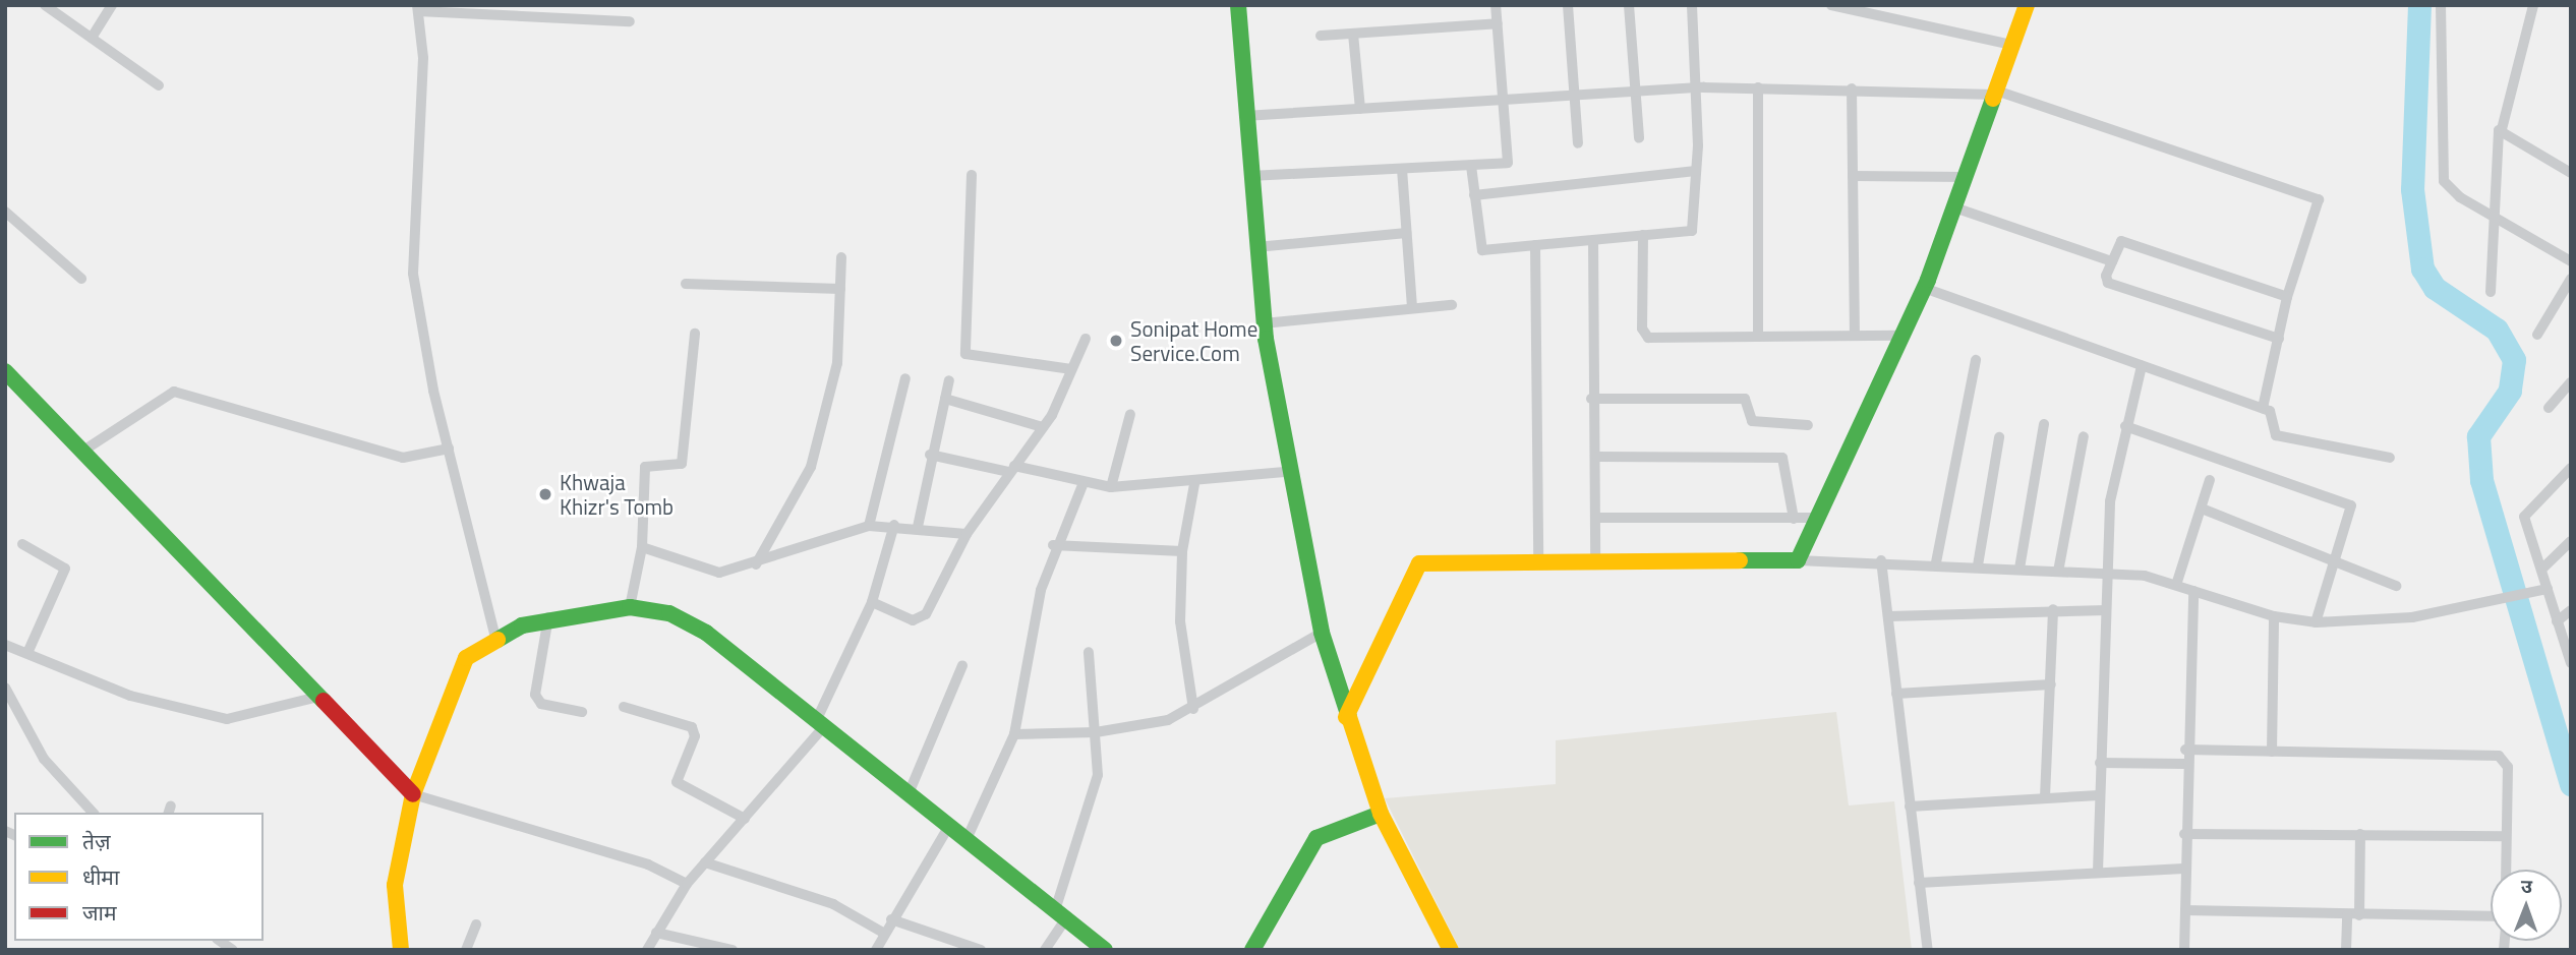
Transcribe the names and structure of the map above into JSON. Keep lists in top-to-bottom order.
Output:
{
  "places": ["Sonipat Home Service.Com", "Khwaja Khizr's Tomb"],
  "legend": ["तेज़", "धीमा", "जाम"],
  "north": "top"
}
